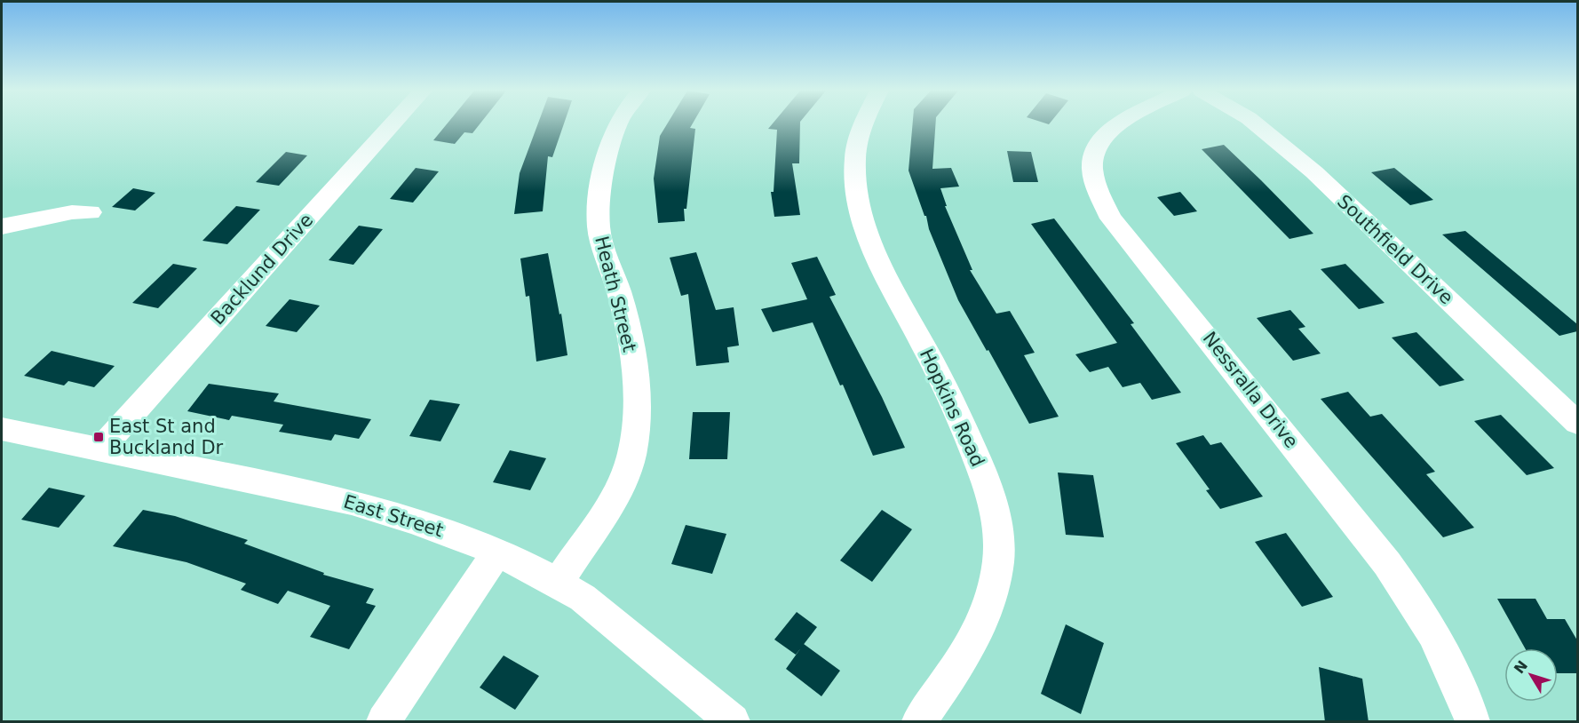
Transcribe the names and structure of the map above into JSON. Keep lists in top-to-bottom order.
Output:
{
  "streets": {
    "street": [
      "Southfield Drive",
      "Backlund Drive",
      "Heath Street",
      "Nessralla Drive",
      "Hopkins Road",
      "East Street"
    ]
  },
  "crossings": [
    ["Backlund Drive", "East Street"],
    ["Heath Street", "East Street"]
  ],
  "places": {
    "transit": ["East St and Buckland Dr"]
  },
  "north": "top left"
}
